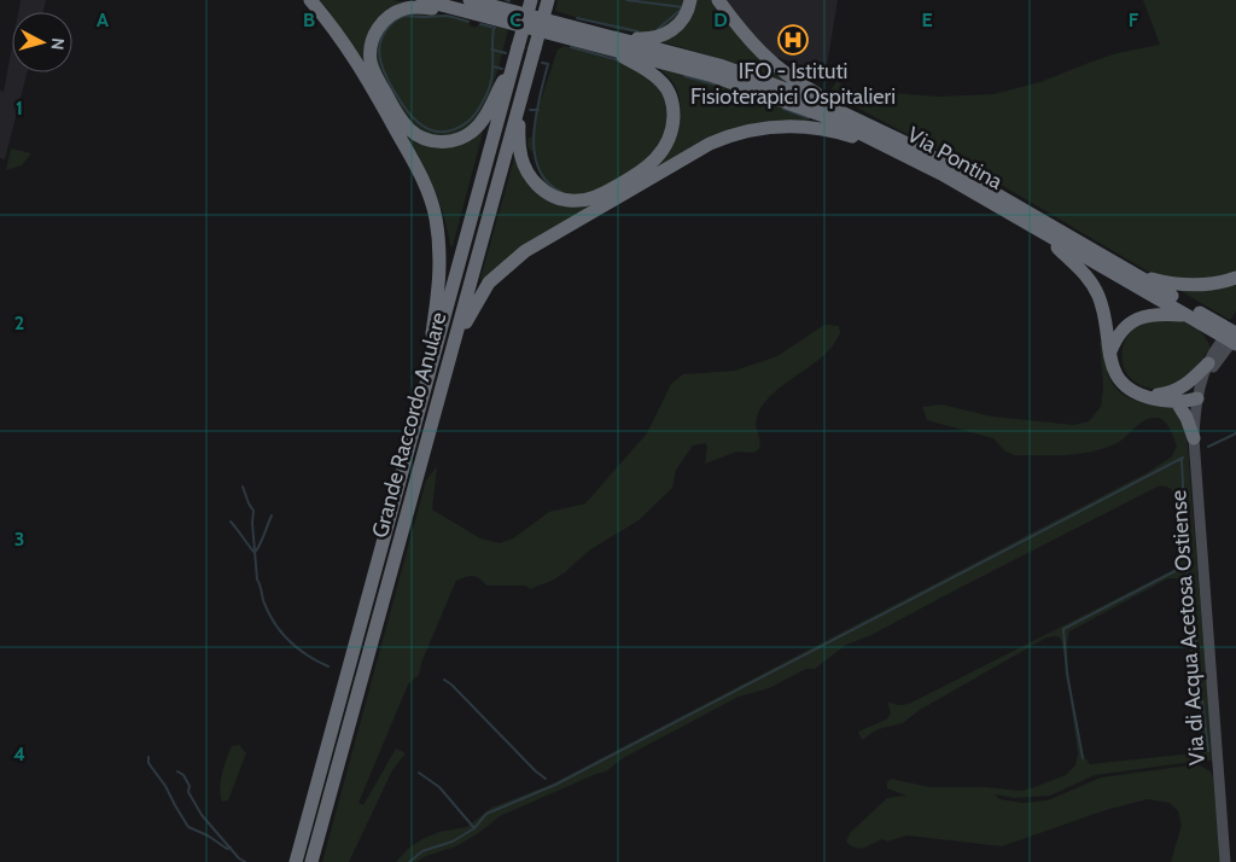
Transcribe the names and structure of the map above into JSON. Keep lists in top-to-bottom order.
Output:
{
  "streets": {
    "highway": ["Via Pontina", "Grande Raccordo Anulare"],
    "street": ["Via di Acqua Acetosa Ostiense"]
  },
  "crossings": [
    ["Via Pontina", "Via di Acqua Acetosa Ostiense"]
  ],
  "places": {
    "hospital": ["IFO - Istituti Fisioterapici Ospitalieri"]
  },
  "north": "right",
  "grid": {
    "columns": [
      "A",
      "B",
      "C",
      "D",
      "E",
      "F"
    ],
    "rows": [
      "1",
      "2",
      "3",
      "4"
    ]
  }
}
